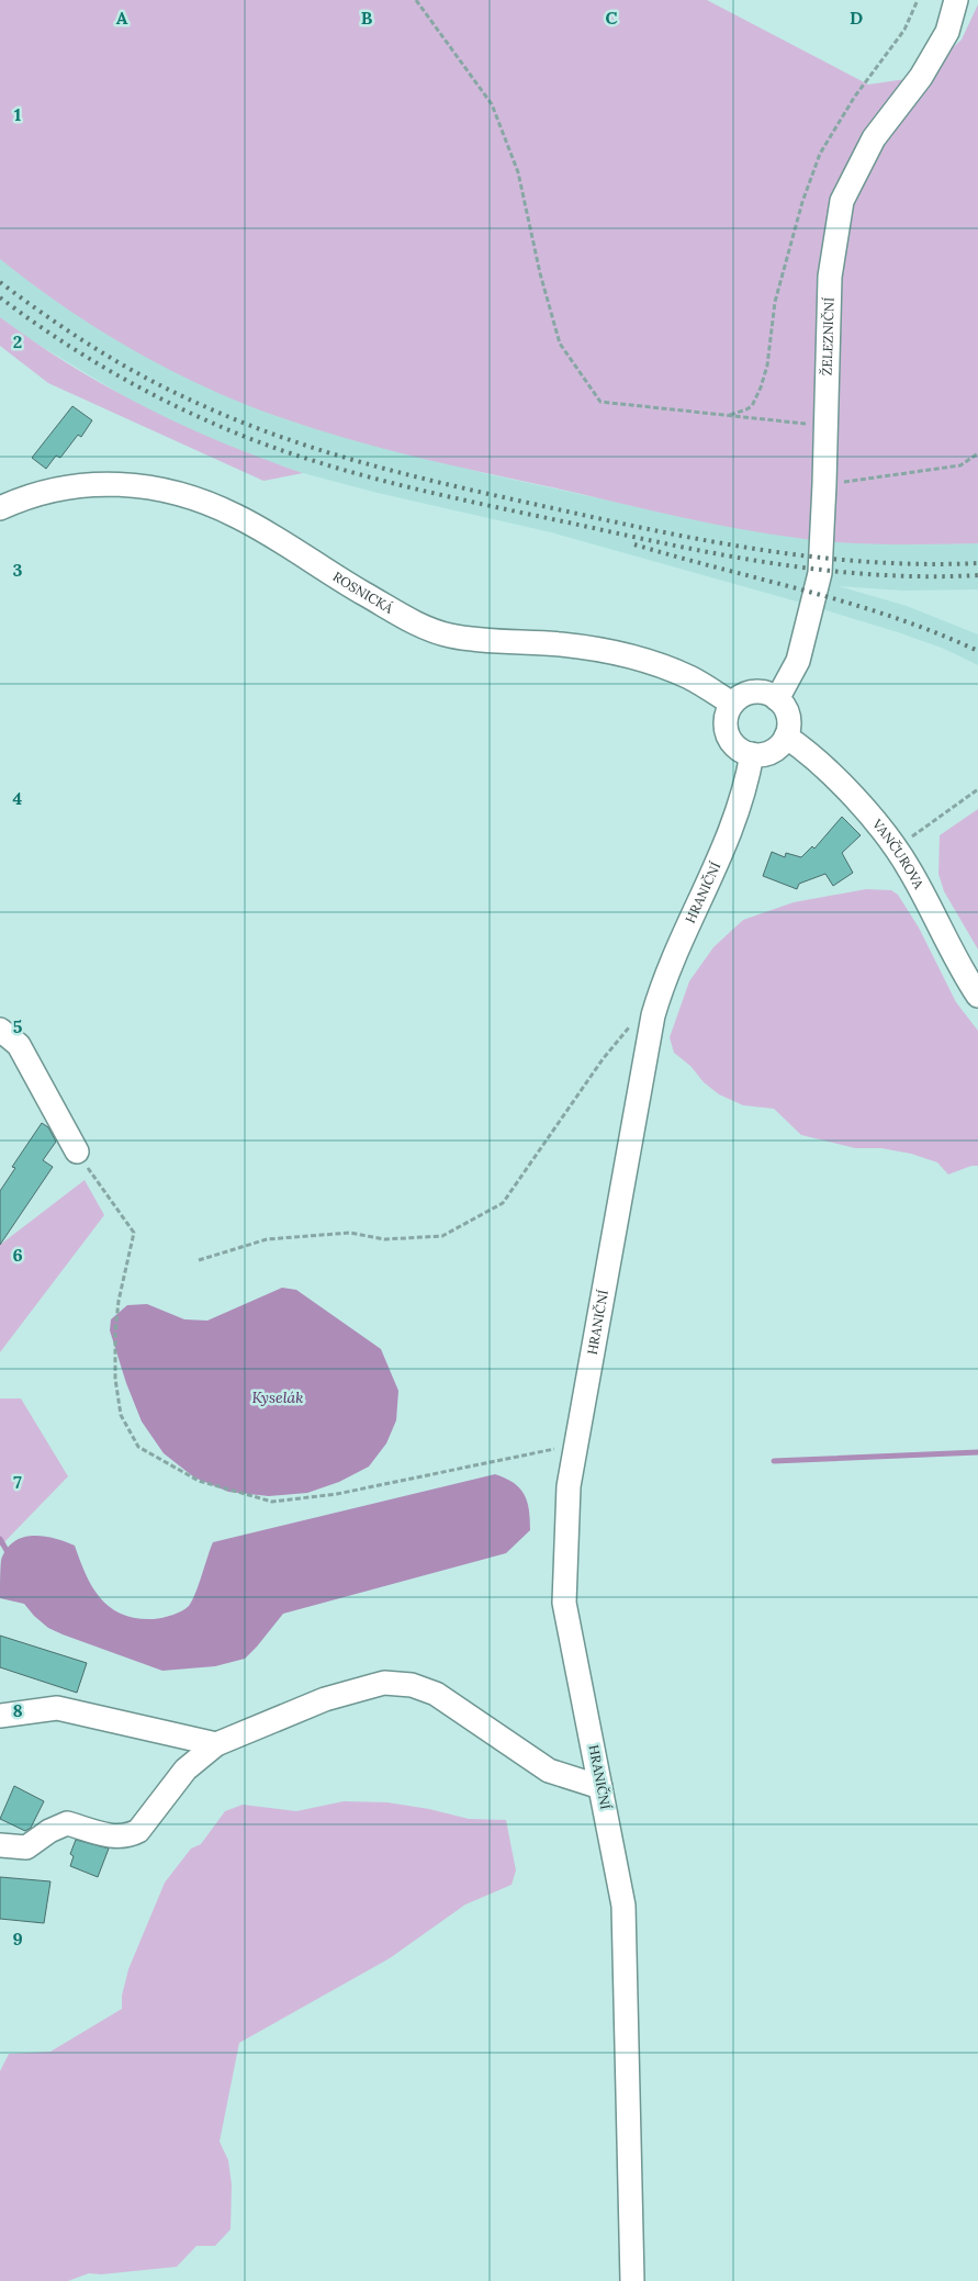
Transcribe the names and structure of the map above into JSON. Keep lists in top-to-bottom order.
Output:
{
  "streets": {
    "street": [
      "ŽELEZNIČNÍ",
      "ROSNICKÁ",
      "VANČUROVA",
      "HRANIČNÍ"
    ]
  },
  "crossings": [
    ["ŽELEZNIČNÍ", "ROSNICKÁ"],
    ["ŽELEZNIČNÍ", "VANČUROVA"],
    ["ŽELEZNIČNÍ", "HRANIČNÍ"],
    ["ROSNICKÁ", "VANČUROVA"],
    ["ROSNICKÁ", "HRANIČNÍ"],
    ["VANČUROVA", "HRANIČNÍ"]
  ],
  "water": ["Kyselák"],
  "grid": {
    "columns": [
      "A",
      "B",
      "C",
      "D"
    ],
    "rows": [
      "1",
      "2",
      "3",
      "4",
      "5",
      "6",
      "7",
      "8",
      "9"
    ]
  }
}
